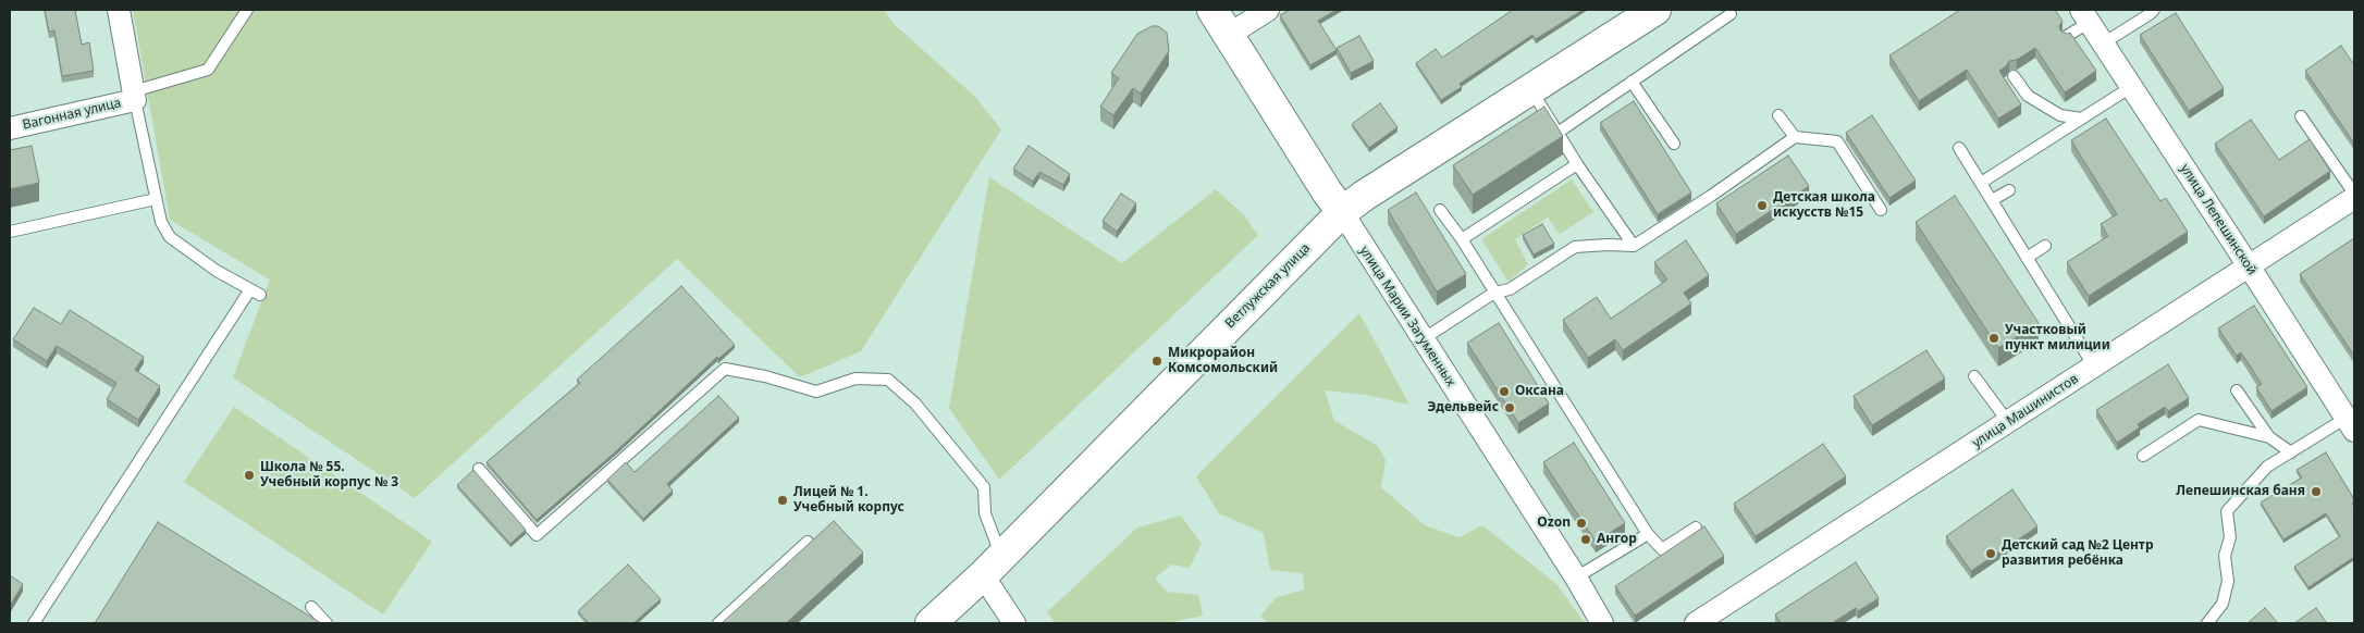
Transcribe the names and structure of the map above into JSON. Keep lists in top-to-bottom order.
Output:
{
  "streets": {
    "main road": ["Ветлужская улица", "улица Марии Загуменных"],
    "street": ["Вагонная улица", "улица Лепешинской", "улица Машинистов"]
  },
  "crossings": [
    ["улица Лепешинской", "улица Машинистов"],
    ["Ветлужская улица", "улица Марии Загуменных"]
  ],
  "places": [
    "Детская школа искусств №15",
    "Участковый пункт милиции",
    "Микрорайон Комсомольский",
    "Оксана",
    "Эдельвейс",
    "Школа № 55. Учебный корпус № 3",
    "Лепешинская баня",
    "Лицей № 1. Учебный корпус",
    "Ozon",
    "Ангор",
    "Детский сад №2 Центр развития ребёнка"
  ]
}
